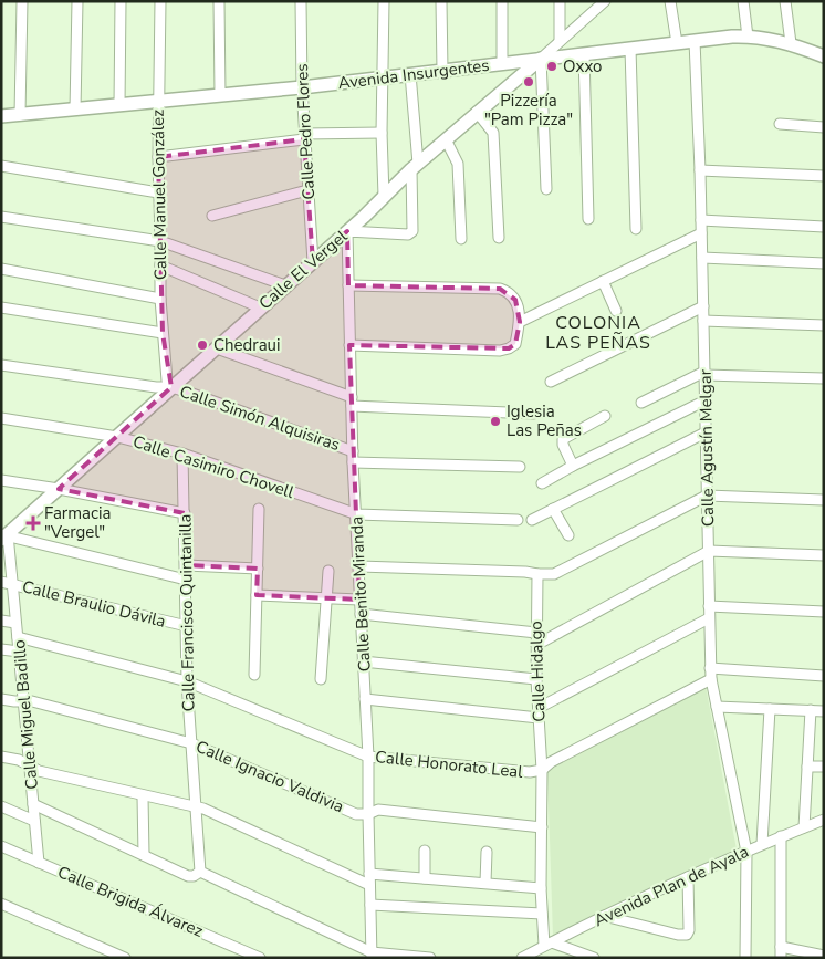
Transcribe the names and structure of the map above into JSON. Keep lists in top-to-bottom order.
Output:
{
  "streets": {
    "street": [
      "Avenida Insurgentes",
      "Calle Pedro Flores",
      "Calle Manuel González",
      "Calle El Vergel",
      "Calle Simón Alquisiras",
      "Calle Agustín Melgar",
      "Calle Casimiro Chovell",
      "Calle Benito Miranda",
      "Calle Braulio Dávila",
      "Calle Francisco Quintanilla",
      "Calle Hidalgo",
      "Calle Miguel Badillo",
      "Calle Honorato Leal",
      "Calle Ignacio Valdivia",
      "Avenida Plan de Ayala",
      "Calle Brigida Álvarez"
    ]
  },
  "crossings": [
    ["Avenida Insurgentes", "Calle Pedro Flores"],
    ["Avenida Insurgentes", "Calle Manuel González"],
    ["Avenida Insurgentes", "Calle El Vergel"],
    ["Avenida Insurgentes", "Calle Agustín Melgar"],
    ["Calle Pedro Flores", "Calle El Vergel"],
    ["Calle Manuel González", "Calle El Vergel"],
    ["Calle Manuel González", "Calle Simón Alquisiras"],
    ["Calle El Vergel", "Calle Simón Alquisiras"],
    ["Calle El Vergel", "Calle Casimiro Chovell"],
    ["Calle El Vergel", "Calle Benito Miranda"],
    ["Calle El Vergel", "Calle Miguel Badillo"],
    ["Calle Simón Alquisiras", "Calle Benito Miranda"],
    ["Calle Agustín Melgar", "Calle Honorato Leal"],
    ["Calle Agustín Melgar", "Avenida Plan de Ayala"],
    ["Calle Casimiro Chovell", "Calle Benito Miranda"],
    ["Calle Casimiro Chovell", "Calle Francisco Quintanilla"],
    ["Calle Benito Miranda", "Calle Honorato Leal"],
    ["Calle Benito Miranda", "Calle Ignacio Valdivia"],
    ["Calle Braulio Dávila", "Calle Francisco Quintanilla"],
    ["Calle Braulio Dávila", "Calle Miguel Badillo"],
    ["Calle Francisco Quintanilla", "Calle Honorato Leal"],
    ["Calle Francisco Quintanilla", "Calle Ignacio Valdivia"],
    ["Calle Hidalgo", "Calle Honorato Leal"],
    ["Calle Hidalgo", "Calle Ignacio Valdivia"],
    ["Calle Hidalgo", "Avenida Plan de Ayala"],
    ["Calle Miguel Badillo", "Calle Honorato Leal"],
    ["Calle Miguel Badillo", "Calle Ignacio Valdivia"],
    ["Calle Miguel Badillo", "Calle Brigida Álvarez"]
  ],
  "districts": ["COLONIA LAS PEÑAS"],
  "places": {
    "other": [
      "Oxxo",
      "Pizzería \"Pam Pizza\"",
      "Chedraui",
      "Iglesia Las Peñas"
    ],
    "health": ["Farmacia \"Vergel\""]
  }
}
